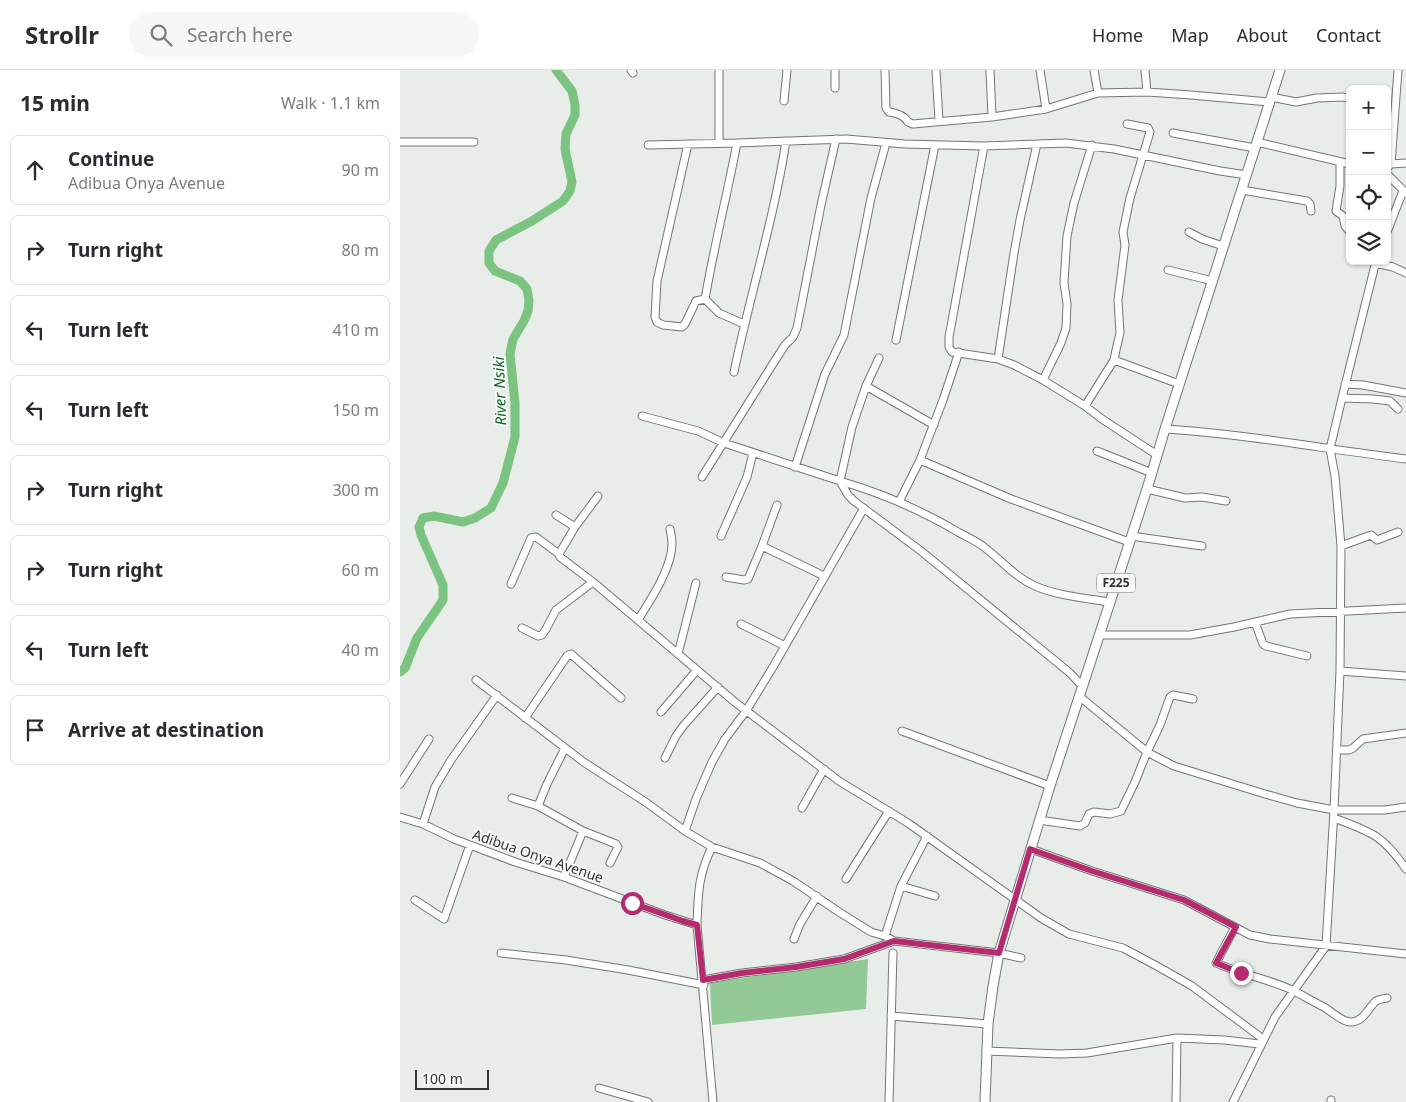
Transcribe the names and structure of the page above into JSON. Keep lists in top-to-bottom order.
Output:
{
  "streets": {
    "main road": ["F225"],
    "street": ["Adibua Onya Avenue"]
  },
  "water": ["River Nsiki"],
  "scale_bar": "100 m",
  "page": {
    "header": "Strollr",
    "search": "Search here",
    "nav": [
      "Home",
      "Map",
      "About",
      "Contact"
    ],
    "heading": ["15 min", "Walk · 1.1 km"],
    "map_buttons": ["+", "−"],
    "list": [
      ["Continue", "Adibua Onya Avenue", "90 m"],
      ["Turn right", "80 m"],
      ["Turn left", "410 m"],
      ["Turn left", "150 m"],
      ["Turn right", "300 m"],
      ["Turn right", "60 m"],
      ["Turn left", "40 m"],
      "Arrive at destination"
    ],
    "scale": "100 m"
  }
}
